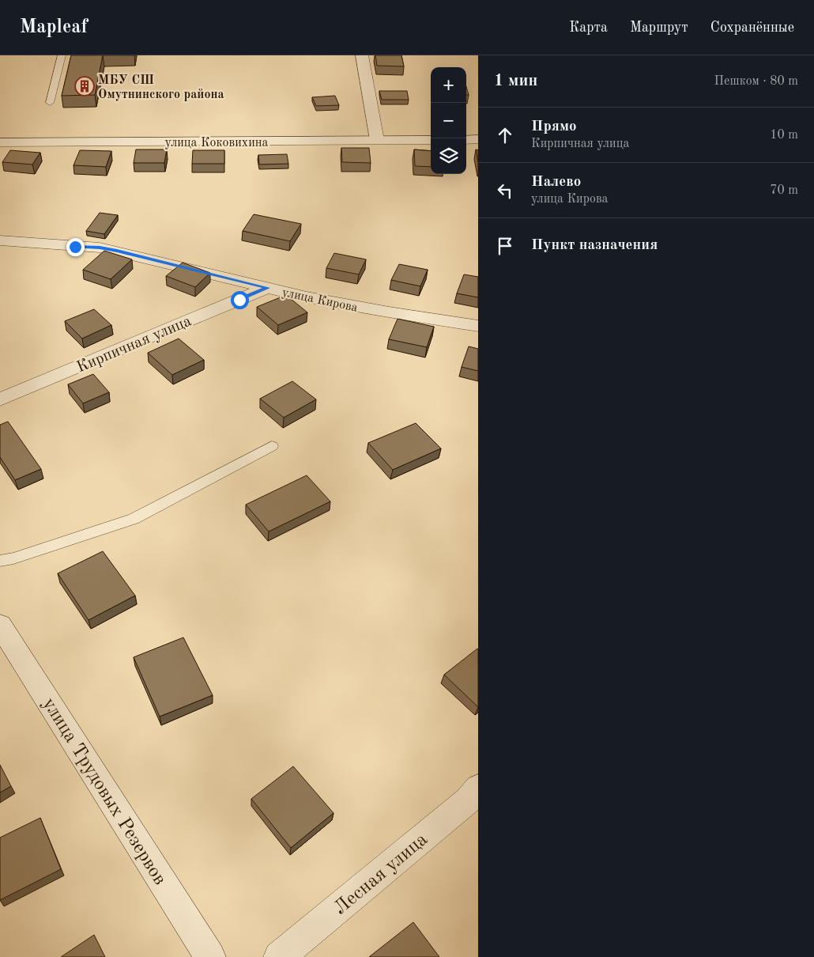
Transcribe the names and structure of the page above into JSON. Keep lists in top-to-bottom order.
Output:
{
  "streets": {
    "street": [
      "улица Коковихина",
      "улица Кирова",
      "Кирпичная улица",
      "улица Трудовых Резервов",
      "Лесная улица"
    ]
  },
  "crossings": [
    ["улица Кирова", "Кирпичная улица"]
  ],
  "places": {
    "building": ["МБУ СШ Омутнинского района"]
  },
  "page": {
    "header": "Mapleaf",
    "nav": ["Карта", "Маршрут", "Сохранённые"],
    "heading": ["1 мин", "Пешком · 80 m"],
    "map_buttons": ["+", "−"],
    "list": [
      ["Прямо", "Кирпичная улица", "10 m"],
      ["Налево", "улица Кирова", "70 m"],
      "Пункт назначения"
    ]
  }
}
